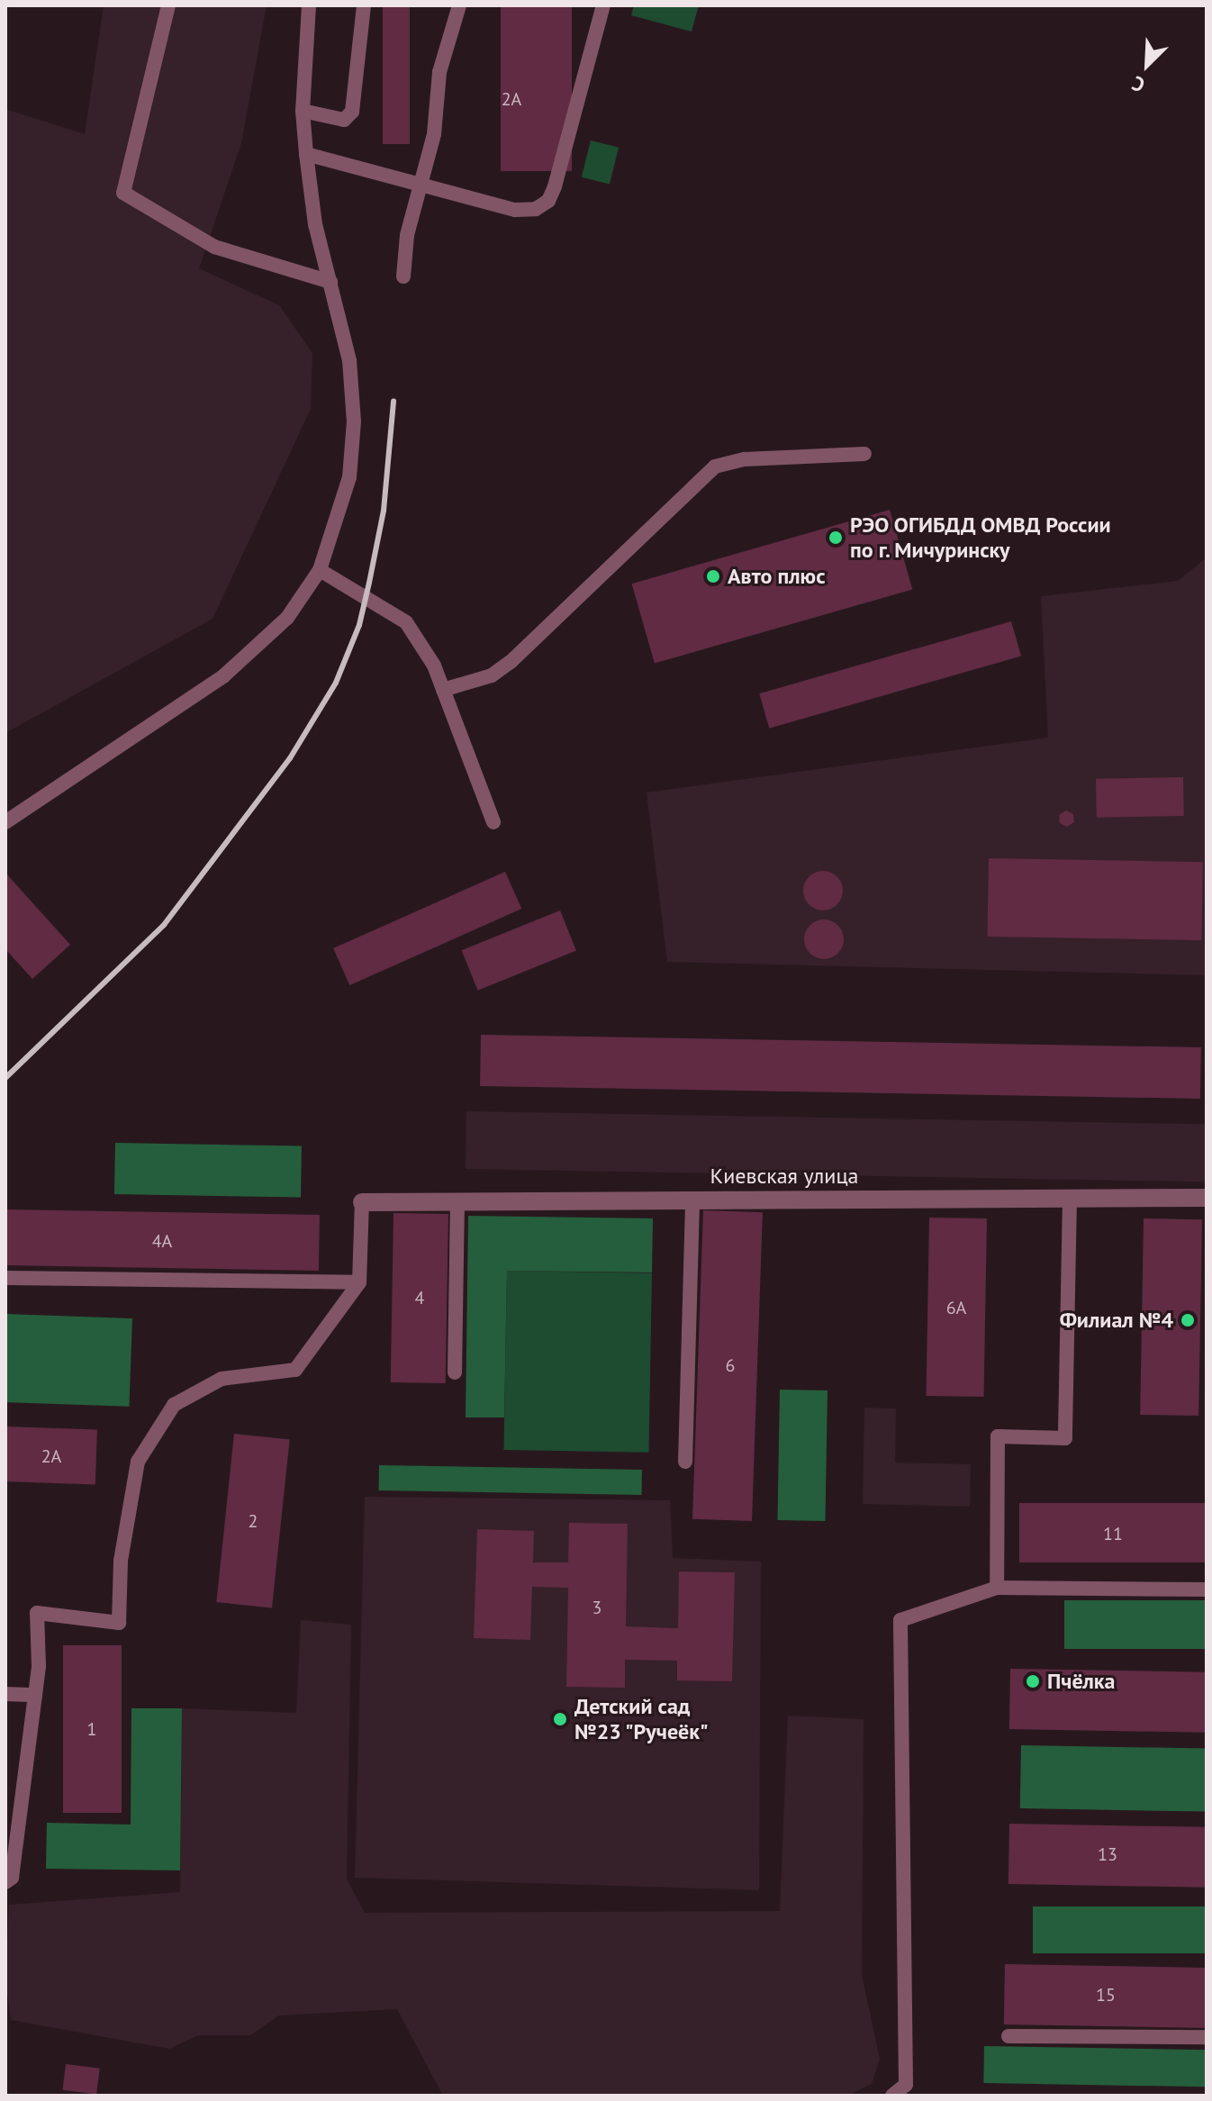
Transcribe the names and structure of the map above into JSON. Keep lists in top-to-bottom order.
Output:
{
  "streets": {
    "street": ["Киевская улица"]
  },
  "places": [
    "РЭО ОГИБДД ОМВД России по г. Мичуринску",
    "Авто плюс",
    "Филиал №4",
    "Пчёлка",
    "Детский сад №23 \"Ручеёк\""
  ],
  "house_numbers": [
    "2А",
    "4А",
    "4",
    "6А",
    "6",
    "2А",
    "2",
    "11",
    "3",
    "1",
    "13",
    "15"
  ],
  "north": "bottom left"
}
